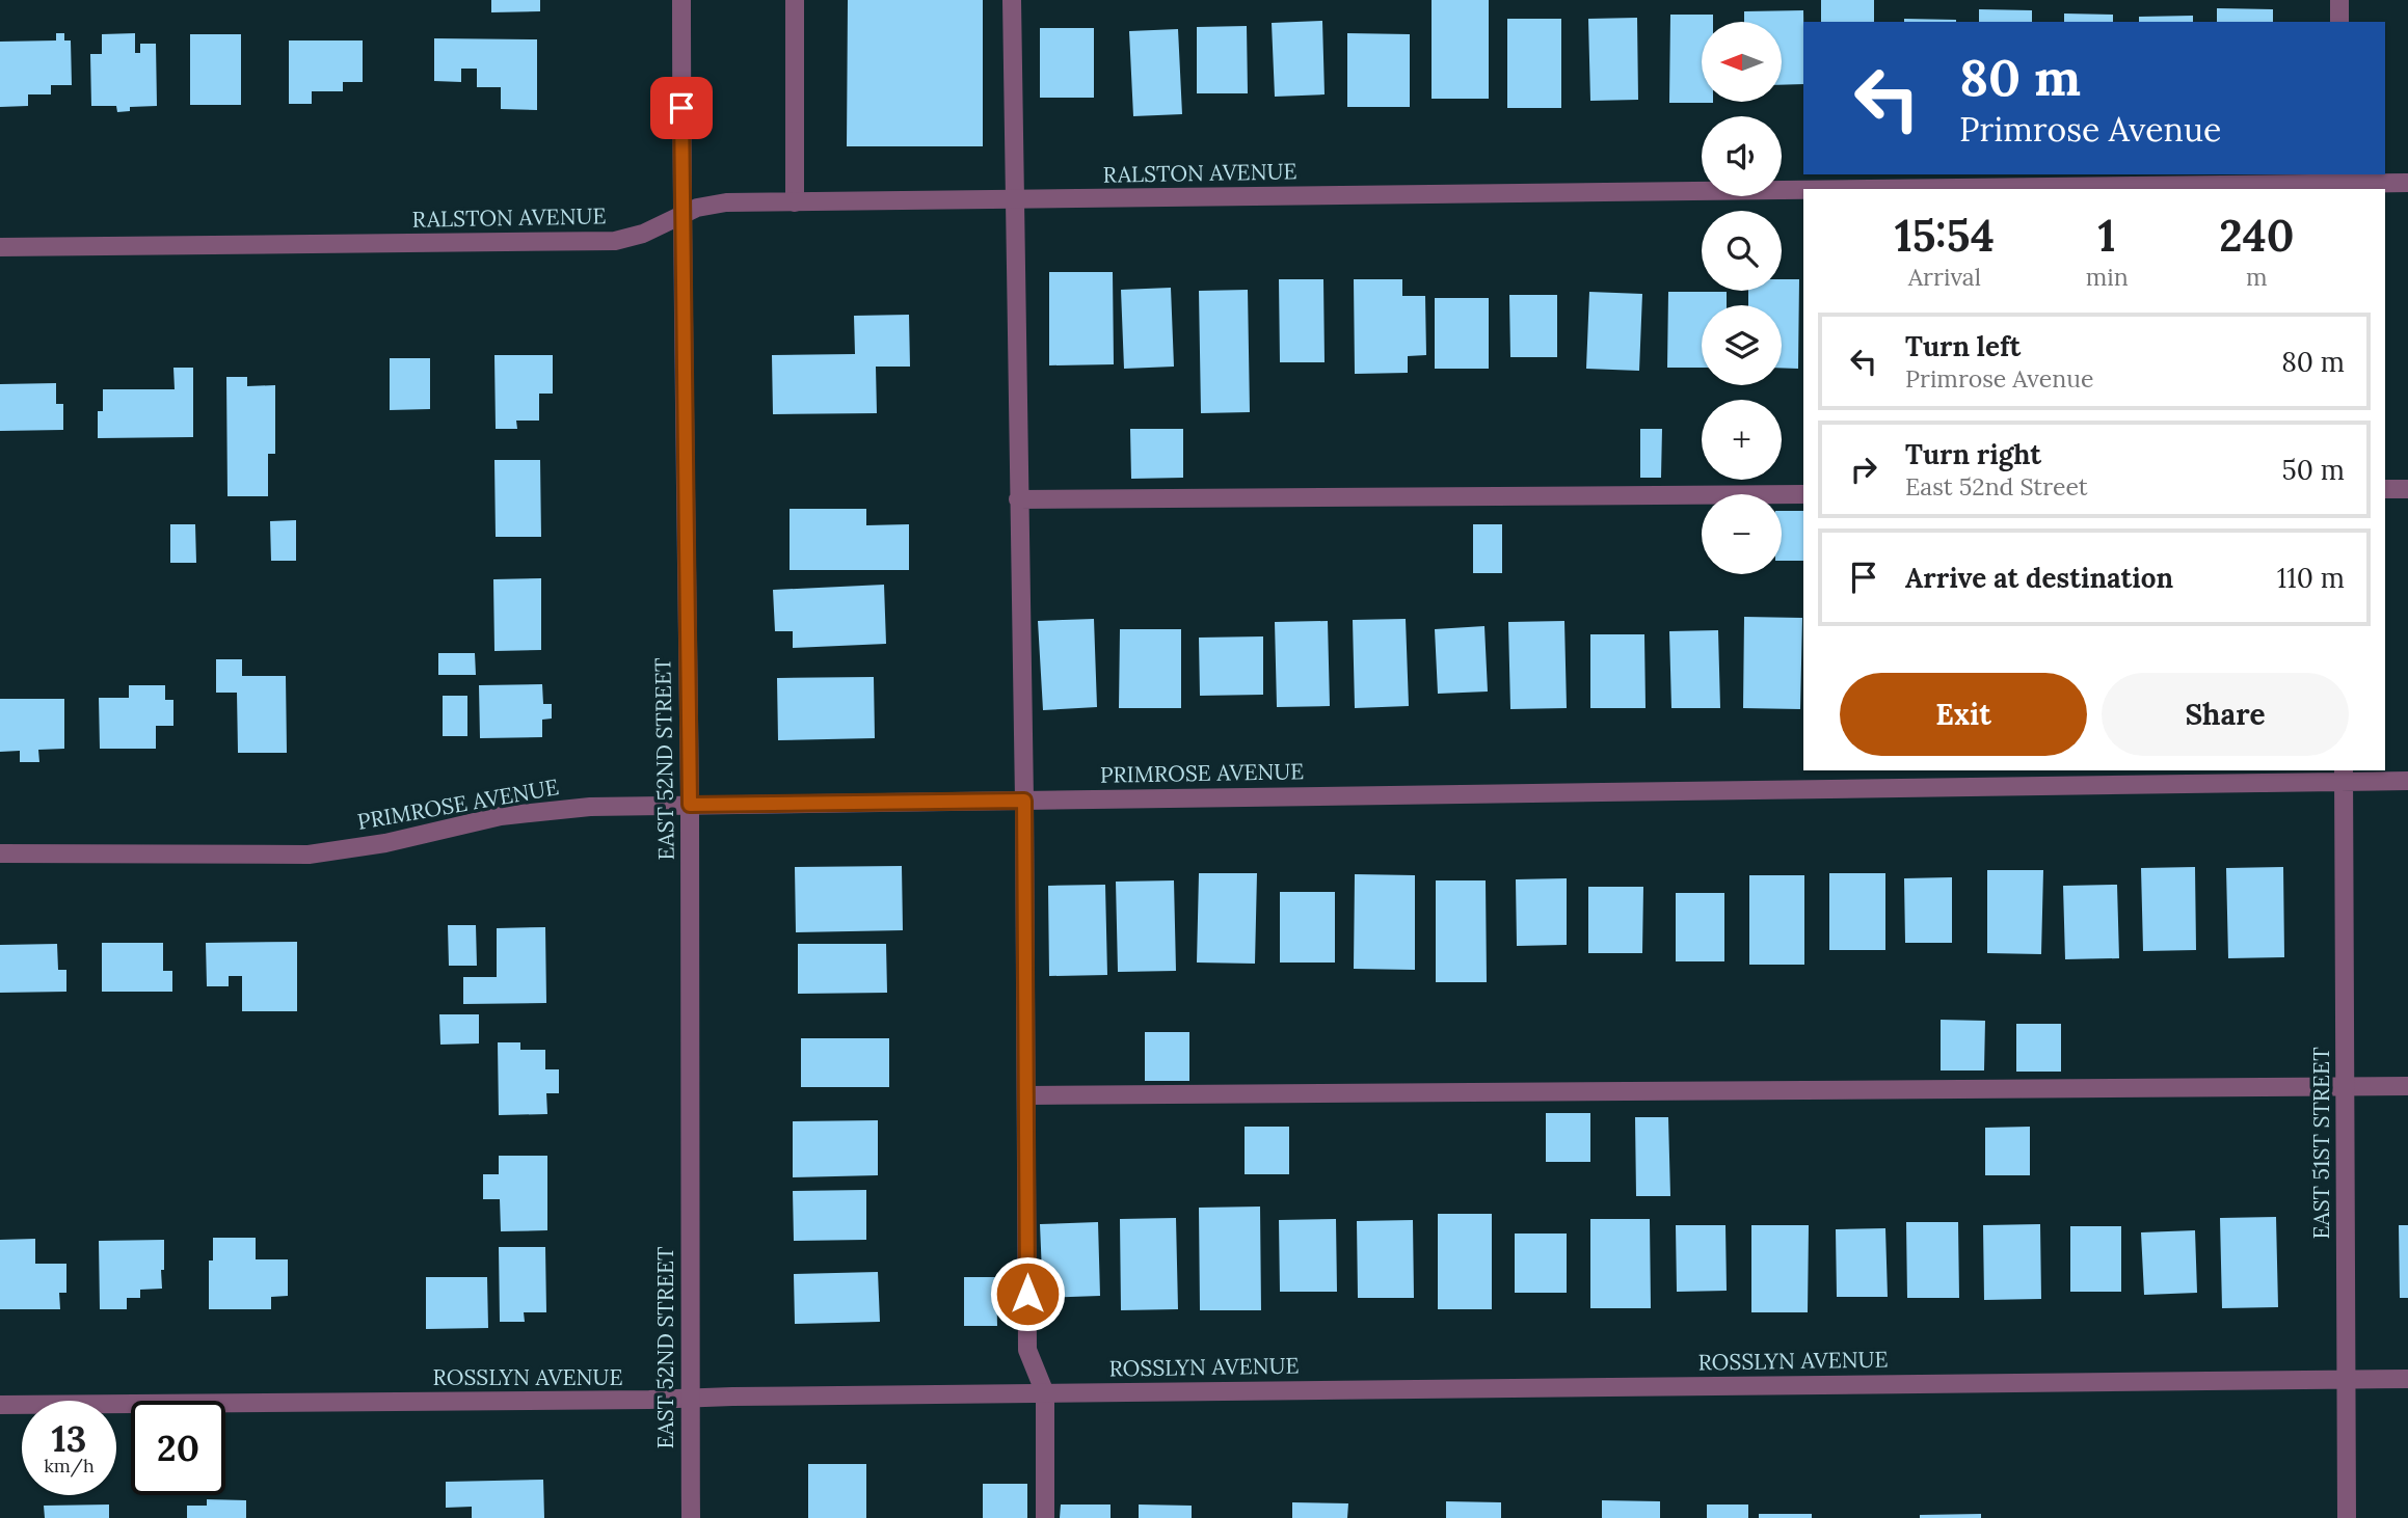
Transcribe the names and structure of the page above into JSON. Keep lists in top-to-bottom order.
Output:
{
  "streets": {
    "street": [
      "RALSTON AVENUE",
      "EAST 52ND STREET",
      "PRIMROSE AVENUE",
      "EAST 51ST STREET",
      "ROSSLYN AVENUE"
    ]
  },
  "crossings": [
    ["RALSTON AVENUE", "EAST 52ND STREET"],
    ["EAST 52ND STREET", "PRIMROSE AVENUE"],
    ["EAST 52ND STREET", "ROSSLYN AVENUE"],
    ["PRIMROSE AVENUE", "EAST 51ST STREET"],
    ["EAST 51ST STREET", "ROSSLYN AVENUE"]
  ],
  "north": "left",
  "page": {
    "map_buttons": ["+", "−"],
    "turn": ["80 m", "Primrose Avenue"],
    "eta": [
      "15:54",
      "Arrival",
      "1",
      "min",
      "240",
      "m"
    ],
    "list": [
      {
        "name": "Turn left",
        "note": "Primrose Avenue",
        "value": "80 m"
      },
      {
        "name": "Turn right",
        "note": "East 52nd Street",
        "value": "50 m"
      },
      {
        "name": "Arrive at destination",
        "value": "110 m"
      }
    ],
    "buttons": ["Exit", "Share"],
    "speed": "13 km/h",
    "limit": "20"
  }
}
